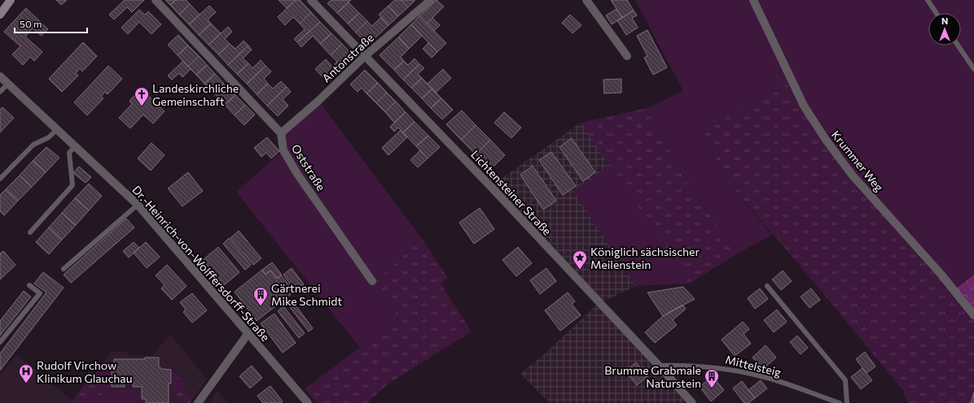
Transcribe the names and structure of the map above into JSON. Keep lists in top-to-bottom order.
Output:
{
  "streets": {
    "street": [
      "Antonstraße",
      "Krummer Weg",
      "Oststraße",
      "Lichtensteiner Straße",
      "Dr.-Heinrich-von-Wolffersdorff-Straße"
    ],
    "lane": ["Mittelsteig"]
  },
  "crossings": [
    ["Antonstraße", "Oststraße"],
    ["Antonstraße", "Lichtensteiner Straße"],
    ["Lichtensteiner Straße", "Mittelsteig"]
  ],
  "places": {
    "church": ["Landeskirchliche Gemeinschaft"],
    "place": ["Königlich sächsischer Meilenstein"],
    "building": ["Gärtnerei Mike Schmidt", "Brumme Grabmale Naturstein"],
    "hospital": ["Rudolf Virchow Klinikum Glauchau"]
  },
  "scale_bar": "50 m",
  "north": "top"
}
